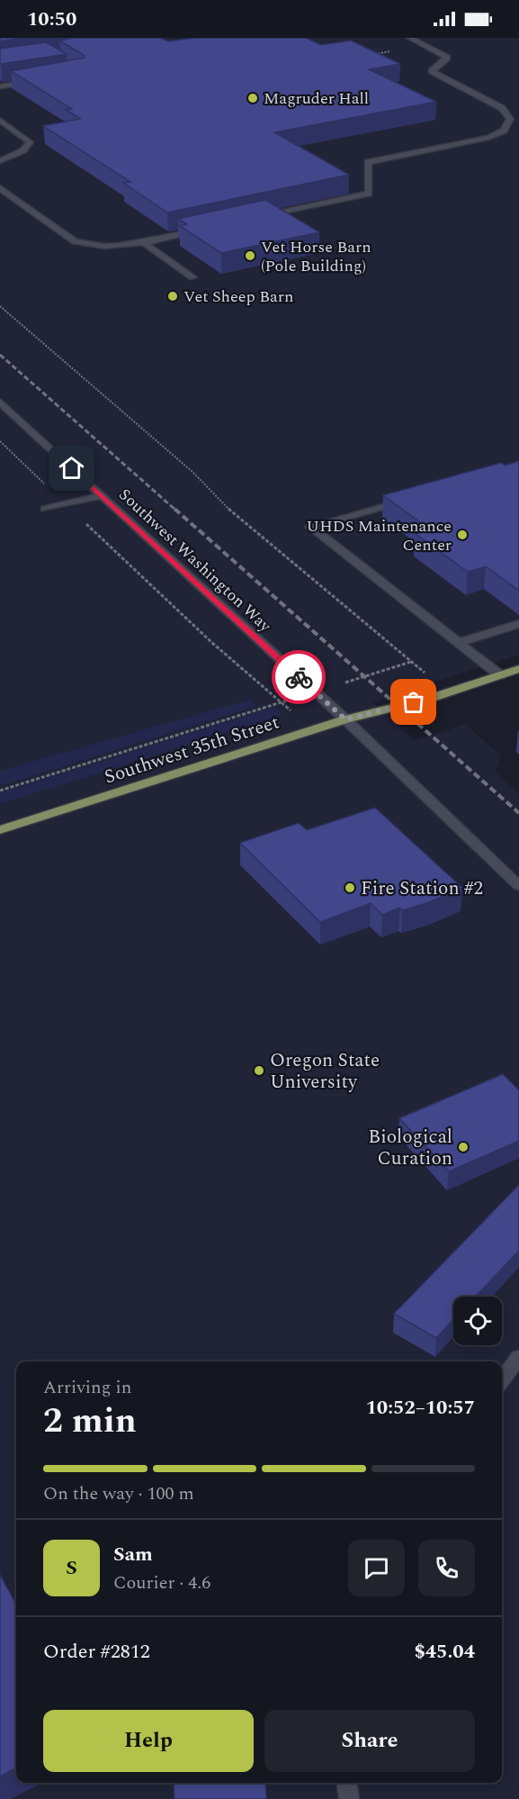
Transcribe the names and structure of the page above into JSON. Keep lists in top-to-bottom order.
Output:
{
  "streets": {
    "main road": ["Southwest 35th Street"],
    "street": ["Southwest Washington Way"]
  },
  "crossings": [
    ["Southwest Washington Way", "Southwest 35th Street"]
  ],
  "places": [
    "Magruder Hall",
    "Vet Horse Barn (Pole Building)",
    "Vet Sheep Barn",
    "UHDS Maintenance Center",
    "Fire Station #2",
    "Oregon State University",
    "Biological Curation"
  ],
  "page": {
    "status": "10:50",
    "heading": ["2 min", "Arriving in", "10:52–10:57"],
    "panel": [
      "Sam",
      "Courier · 4.6",
      "Order #2812",
      "$45.04"
    ],
    "bar": "On the way · 100 m",
    "round": "S",
    "buttons": ["Help", "Share"]
  }
}
